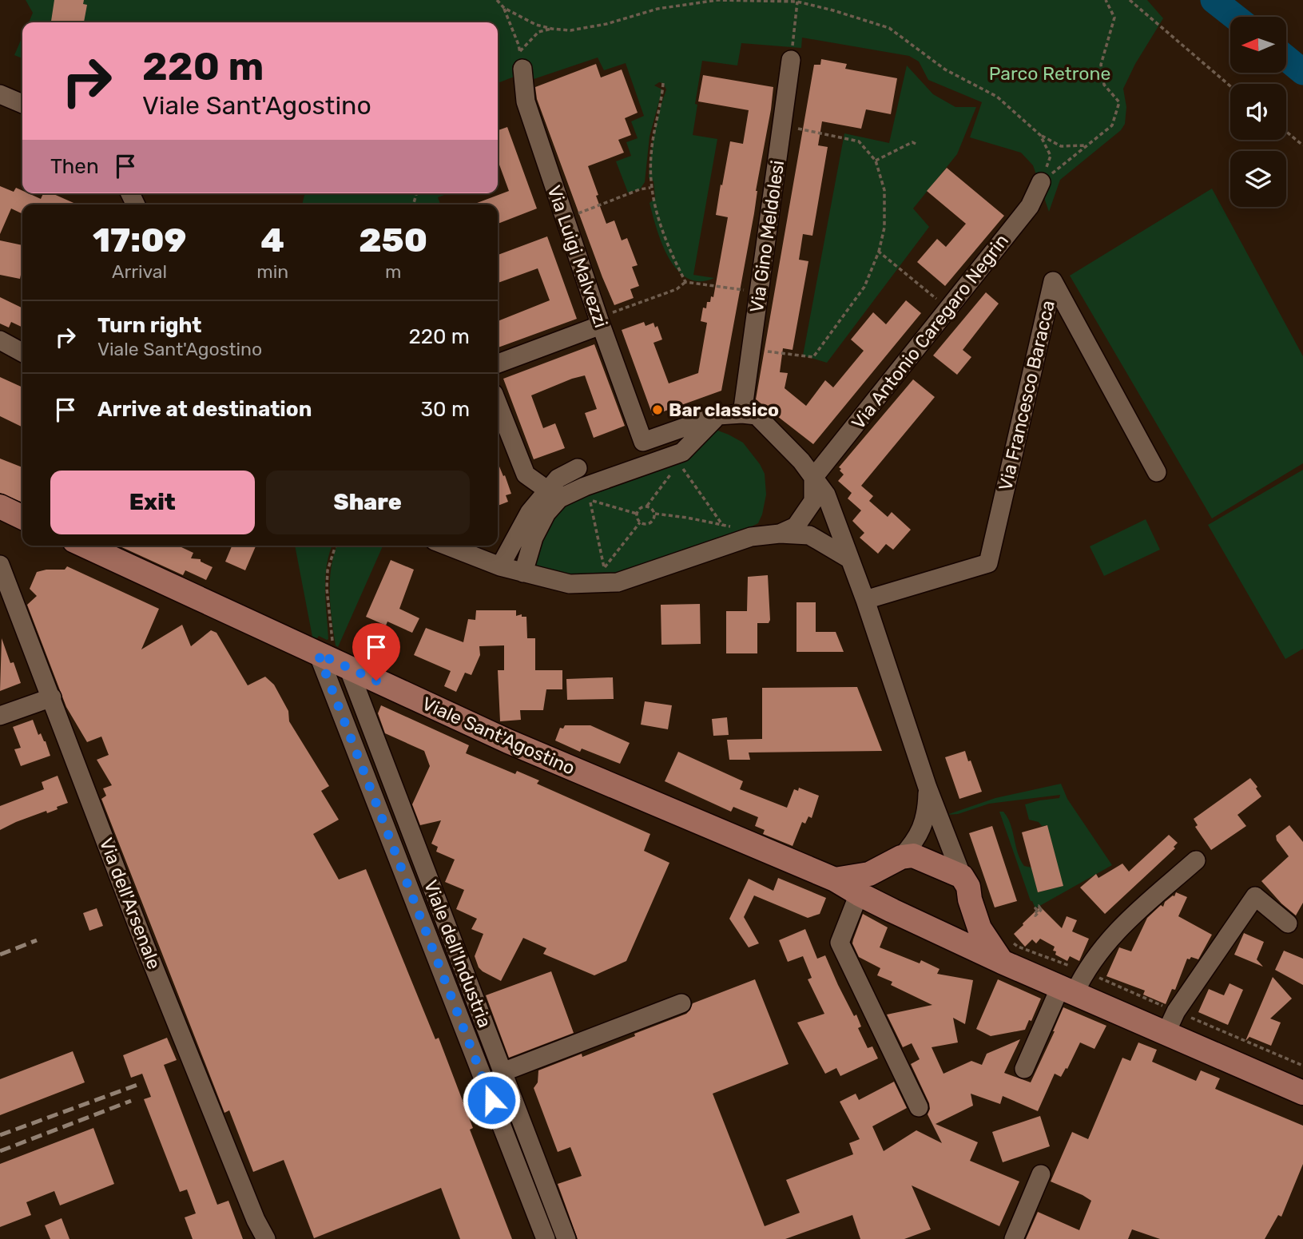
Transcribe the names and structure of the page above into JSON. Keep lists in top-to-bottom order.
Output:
{
  "streets": {
    "main road": ["Viale Sant'Agostino"],
    "street": [
      "Via Gino Meldolesi",
      "Via Luigi Malvezzi",
      "Via Antonio Caregaro Negrin",
      "Via Francesco Baracca",
      "Via dell'Arsenale",
      "Viale dell'Industria"
    ]
  },
  "crossings": [
    ["Viale Sant'Agostino", "Viale dell'Industria"]
  ],
  "parks": ["Parco Retrone"],
  "places": ["Bar classico"],
  "north": "left",
  "page": {
    "turn": ["220 m", "Viale Sant'Agostino"],
    "then": "Then",
    "eta": [
      "17:09",
      "Arrival",
      "4",
      "min",
      "250",
      "m"
    ],
    "list": [
      {
        "name": "Turn right",
        "note": "Viale Sant'Agostino",
        "value": "220 m"
      },
      {
        "name": "Arrive at destination",
        "value": "30 m"
      }
    ],
    "buttons": ["Exit", "Share"]
  }
}
